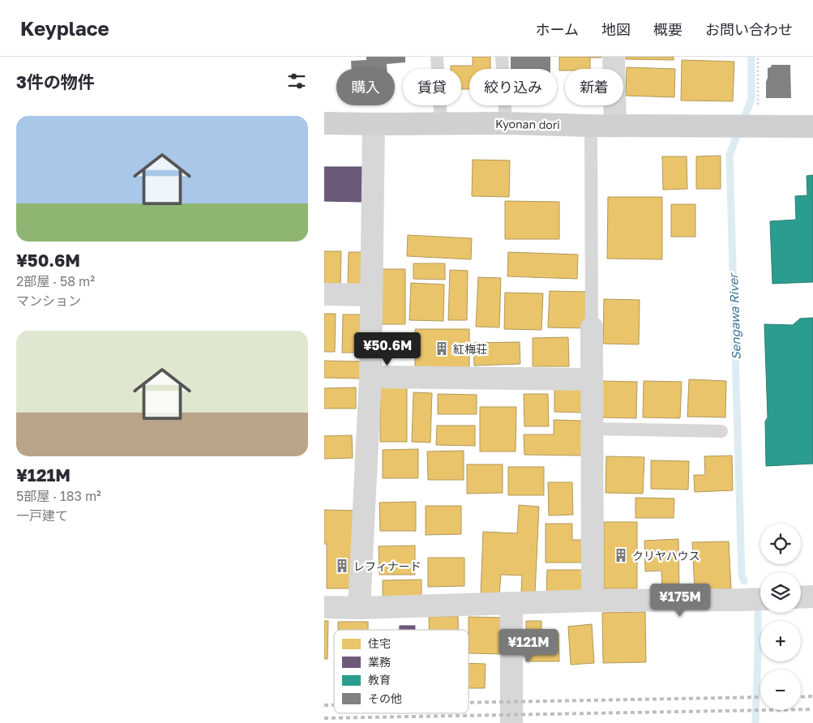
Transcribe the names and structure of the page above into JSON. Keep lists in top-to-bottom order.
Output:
{
  "streets": {
    "street": ["Kyonan dori"]
  },
  "water": ["Sengawa River"],
  "places": {
    "building": ["紅梅荘", "クリヤハウス", "レフィナード"]
  },
  "legend": [
    "住宅",
    "業務",
    "教育",
    "その他"
  ],
  "page": {
    "header": "Keyplace",
    "nav": [
      "ホーム",
      "地図",
      "概要",
      "お問い合わせ"
    ],
    "heading": "3件の物件",
    "chip": [
      "購入",
      "賃貸",
      "絞り込み",
      "新着"
    ],
    "list": [
      {
        "name": "¥50.6M",
        "note": "2部屋 · 58 m² · マンション"
      },
      {
        "name": "¥121M",
        "note": "5部屋 · 183 m² · 一戸建て"
      }
    ],
    "price": ["¥50.6M", "¥175M", "¥121M"],
    "map_buttons": ["+", "−"]
  }
}
